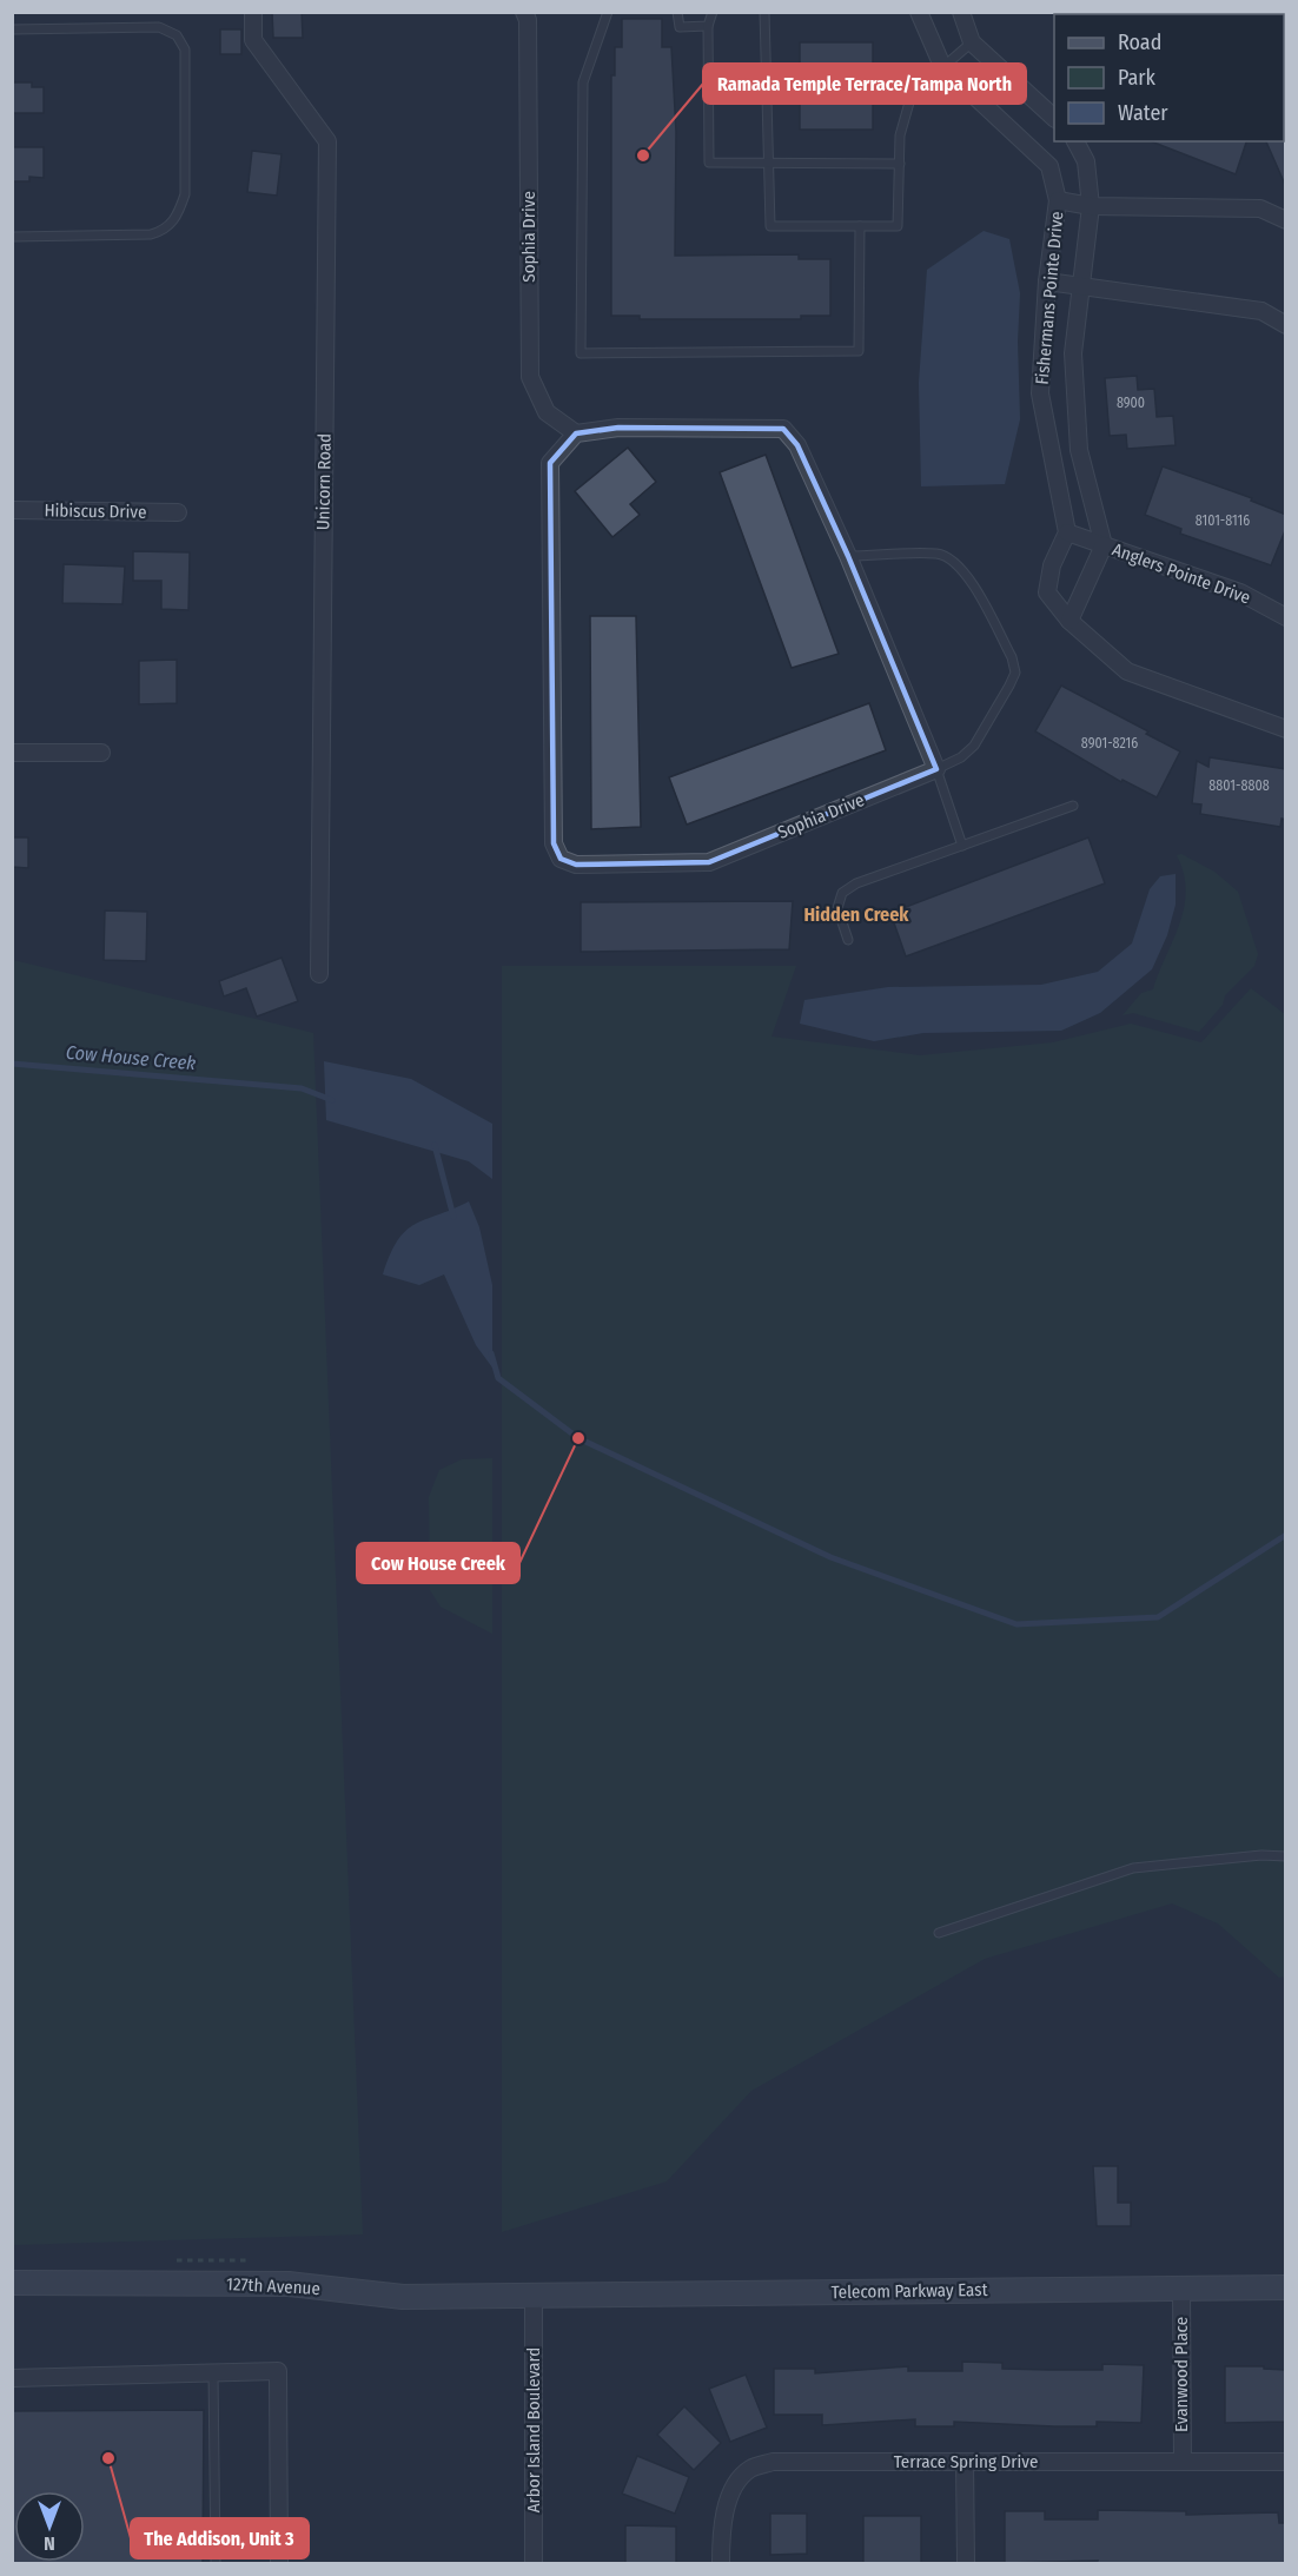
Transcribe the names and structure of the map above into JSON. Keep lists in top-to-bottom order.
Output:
{
  "streets": {
    "street": [
      "Sophia Drive",
      "Fishermans Pointe Drive",
      "Unicorn Road",
      "Hibiscus Drive",
      "Anglers Pointe Drive",
      "127th Avenue",
      "Telecom Parkway East",
      "Evanwood Place",
      "Arbor Island Boulevard",
      "Terrace Spring Drive"
    ]
  },
  "crossings": [
    ["Fishermans Pointe Drive", "Anglers Pointe Drive"],
    ["127th Avenue", "Telecom Parkway East"],
    ["127th Avenue", "Arbor Island Boulevard"],
    ["Telecom Parkway East", "Evanwood Place"],
    ["Telecom Parkway East", "Arbor Island Boulevard"],
    ["Evanwood Place", "Terrace Spring Drive"]
  ],
  "districts": ["Hidden Creek"],
  "water": ["Cow House Creek"],
  "places": ["Ramada Temple Terrace/Tampa North", "Cow House Creek", "The Addison, Unit 3"],
  "house_numbers": [
    "8900",
    "8101-8116",
    "8901-8216",
    "8801-8808"
  ],
  "legend": ["Road", "Park", "Water"],
  "north": "bottom"
}
